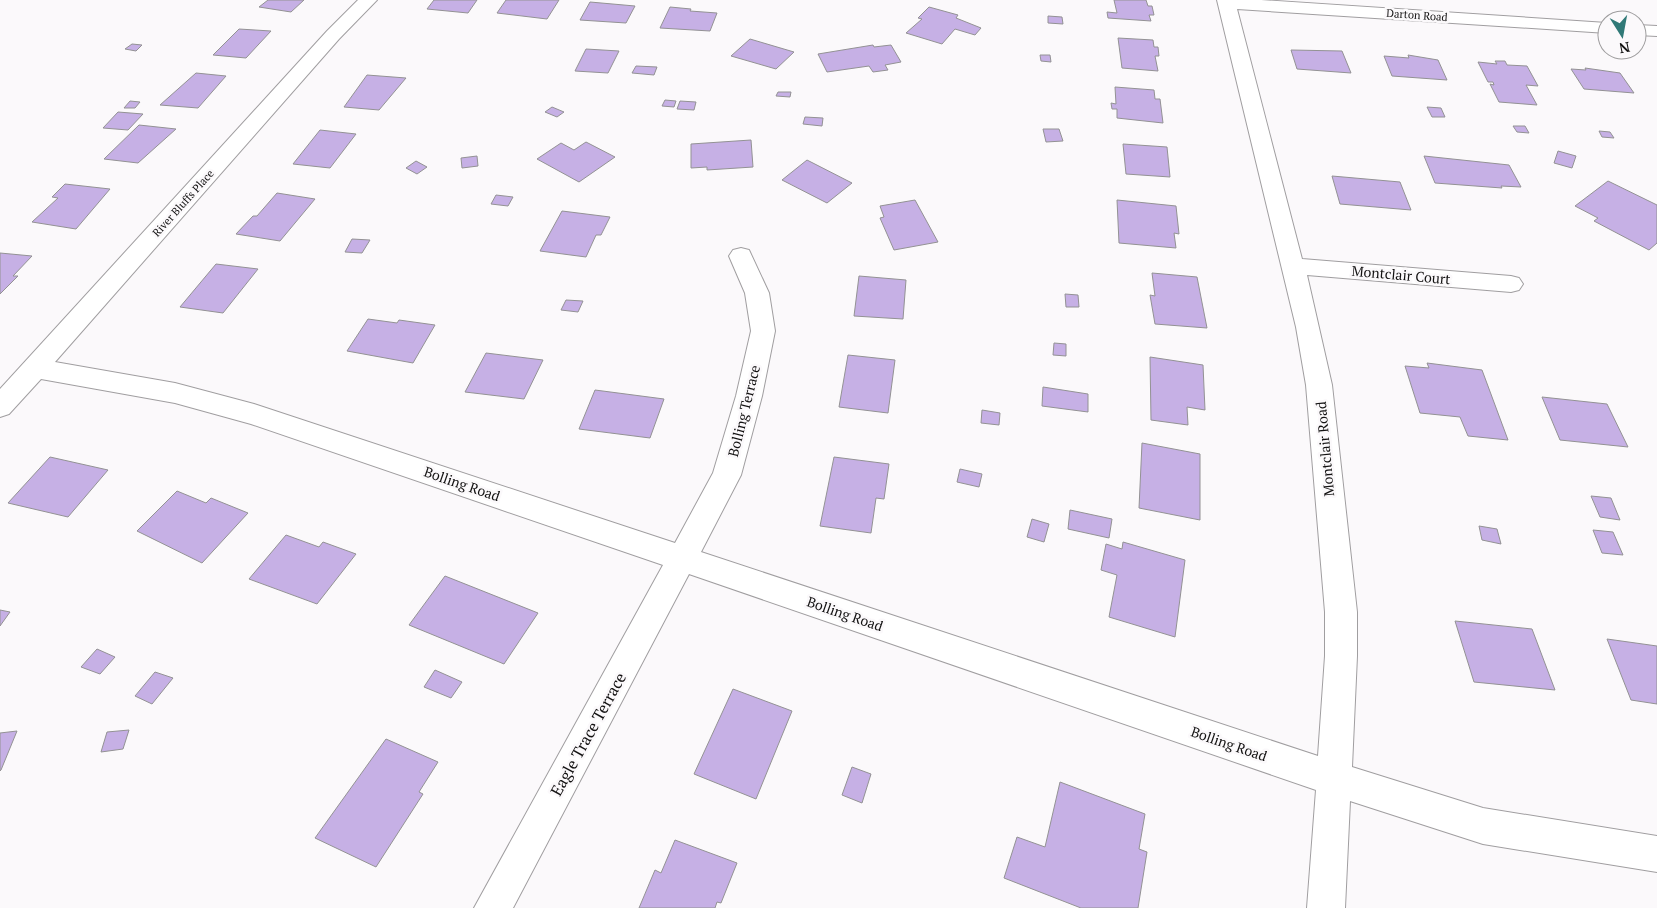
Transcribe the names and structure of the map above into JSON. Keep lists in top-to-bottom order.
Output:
{
  "streets": {
    "street": [
      "Darton Road",
      "River Bluffs Place",
      "Montclair Court",
      "Bolling Terrace",
      "Montclair Road",
      "Bolling Road",
      "Eagle Trace Terrace"
    ]
  },
  "crossings": [
    ["Darton Road", "Montclair Road"],
    ["River Bluffs Place", "Bolling Road"],
    ["Montclair Court", "Montclair Road"],
    ["Bolling Terrace", "Bolling Road"],
    ["Bolling Terrace", "Eagle Trace Terrace"],
    ["Montclair Road", "Bolling Road"],
    ["Bolling Road", "Eagle Trace Terrace"]
  ],
  "north": "bottom"
}
